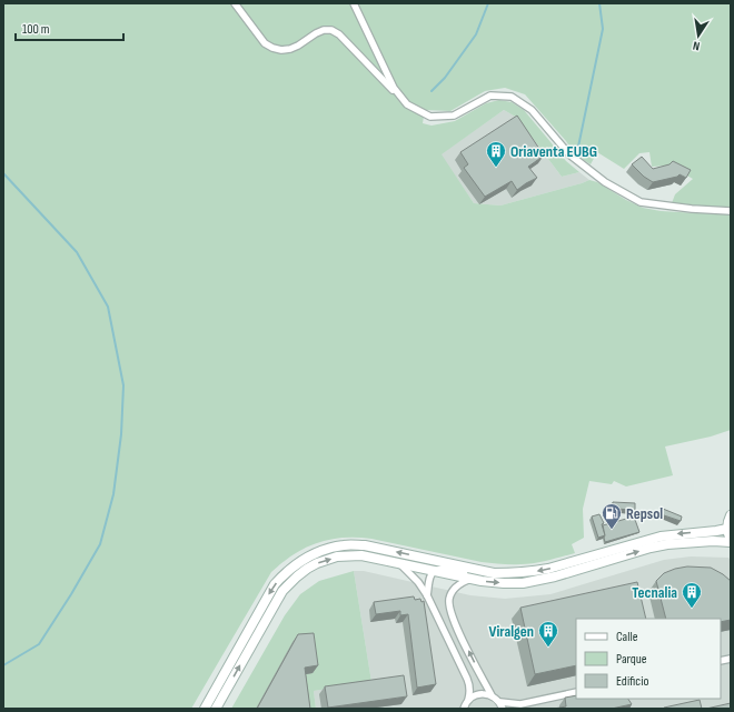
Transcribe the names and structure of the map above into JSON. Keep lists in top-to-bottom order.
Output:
{
  "places": {
    "building": ["Oriaventa EUBG", "Tecnalia", "Viralgen"],
    "fuel station": ["Repsol"]
  },
  "legend": ["Calle", "Parque", "Edificio"],
  "scale_bar": "100 m",
  "north": "bottom"
}
